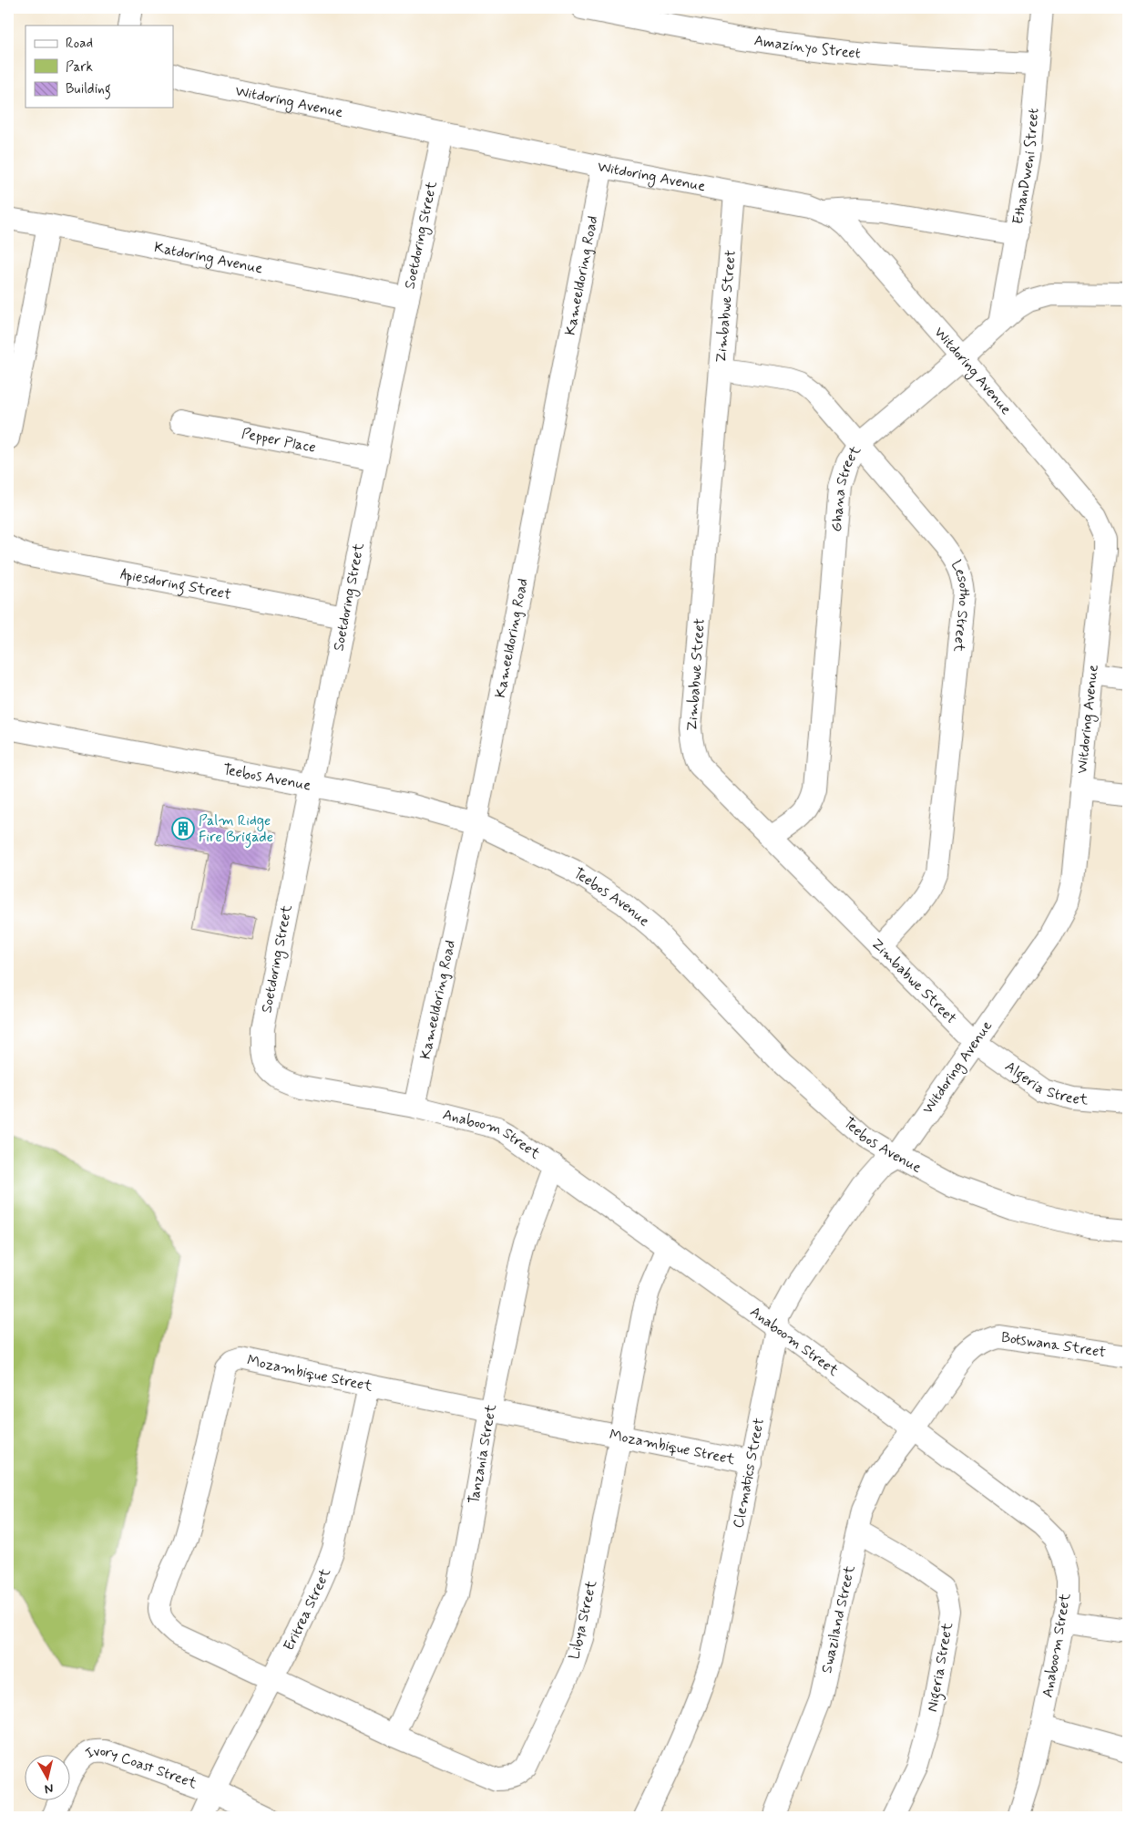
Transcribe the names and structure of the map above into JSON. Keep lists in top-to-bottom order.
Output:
{
  "streets": {
    "street": [
      "Amazinyo Street",
      "Witdoring Avenue",
      "EthanDweni Street",
      "Soetdoring Street",
      "Katdoring Avenue",
      "Kameeldoring Road",
      "Zimbabwe Street",
      "Pepper Place",
      "Ghana Street",
      "Apiesdoring Street",
      "Lesotho Street",
      "Teebos Avenue",
      "Algeria Street",
      "Anaboom Street",
      "Botswana Street",
      "Mozambique Street",
      "Tanzania Street",
      "Clematics Street",
      "Eritrea Street",
      "Libya Street",
      "Swaziland Street",
      "Nigeria Street",
      "Ivory Coast Street"
    ]
  },
  "crossings": [
    ["Amazinyo Street", "EthanDweni Street"],
    ["Witdoring Avenue", "Soetdoring Street"],
    ["Witdoring Avenue", "Kameeldoring Road"],
    ["Witdoring Avenue", "Zimbabwe Street"],
    ["Witdoring Avenue", "Ghana Street"],
    ["Witdoring Avenue", "Teebos Avenue"],
    ["Witdoring Avenue", "Algeria Street"],
    ["Witdoring Avenue", "Clematics Street"],
    ["EthanDweni Street", "Ghana Street"],
    ["Soetdoring Street", "Katdoring Avenue"],
    ["Soetdoring Street", "Pepper Place"],
    ["Soetdoring Street", "Apiesdoring Street"],
    ["Soetdoring Street", "Teebos Avenue"],
    ["Soetdoring Street", "Anaboom Street"],
    ["Kameeldoring Road", "Teebos Avenue"],
    ["Kameeldoring Road", "Anaboom Street"],
    ["Zimbabwe Street", "Ghana Street"],
    ["Zimbabwe Street", "Lesotho Street"],
    ["Zimbabwe Street", "Algeria Street"],
    ["Ghana Street", "Lesotho Street"],
    ["Teebos Avenue", "Clematics Street"],
    ["Anaboom Street", "Botswana Street"],
    ["Anaboom Street", "Tanzania Street"],
    ["Anaboom Street", "Clematics Street"],
    ["Anaboom Street", "Libya Street"],
    ["Anaboom Street", "Swaziland Street"],
    ["Botswana Street", "Swaziland Street"],
    ["Mozambique Street", "Tanzania Street"],
    ["Mozambique Street", "Clematics Street"],
    ["Mozambique Street", "Eritrea Street"],
    ["Mozambique Street", "Libya Street"],
    ["Tanzania Street", "Libya Street"],
    ["Eritrea Street", "Libya Street"],
    ["Eritrea Street", "Ivory Coast Street"],
    ["Swaziland Street", "Nigeria Street"]
  ],
  "places": {
    "building": ["Palm Ridge Fire Brigade"]
  },
  "legend": ["Road", "Park", "Building"],
  "north": "bottom"
}
